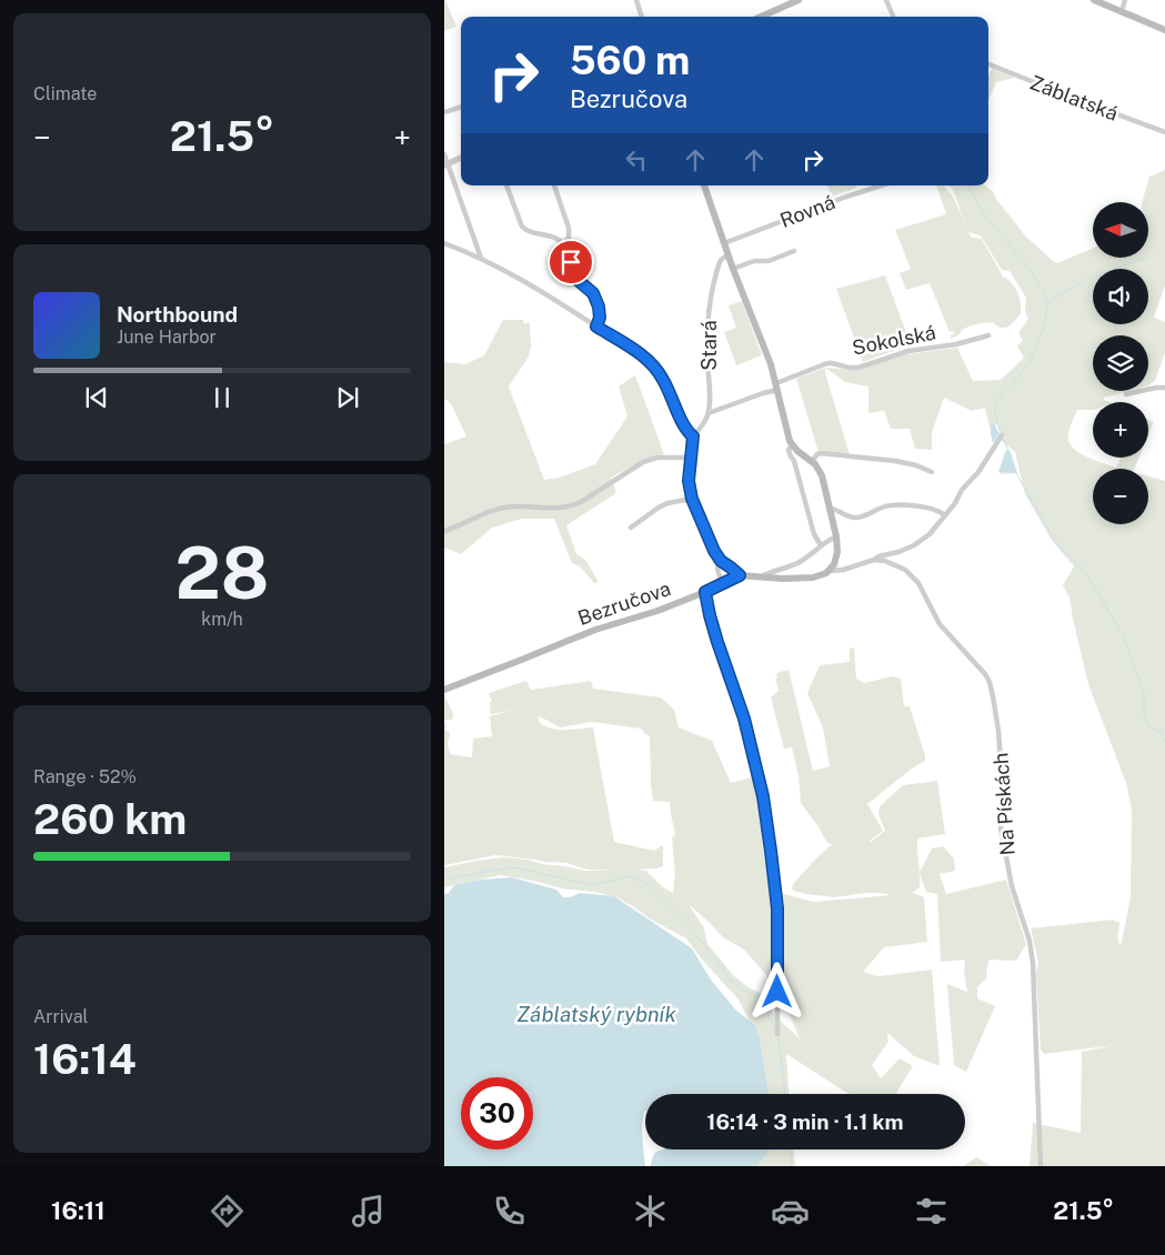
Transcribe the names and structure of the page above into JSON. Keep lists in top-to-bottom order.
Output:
{
  "streets": {
    "main road": ["Bezručova"],
    "street": [
      "Záblatská",
      "Rovná",
      "Sokolská",
      "Stará",
      "Na Pískách"
    ]
  },
  "crossings": [
    ["Sokolská", "Stará"]
  ],
  "water": ["Záblatský rybník"],
  "north": "left",
  "page": {
    "tile": [
      "Climate",
      ["28", "km/h"],
      ["Range · 52%", "260 km"],
      ["Arrival", "16:14"]
    ],
    "turn": ["560 m", "Bezručova"],
    "heat": ["−", "21.5°", "+"],
    "map_buttons": ["+", "−"],
    "song": ["Northbound", "June Harbor"],
    "limit": "30",
    "trip": "16:14 · 3 min · 1.1 km",
    "tabs": ["16:11", "21.5°"]
  }
}
